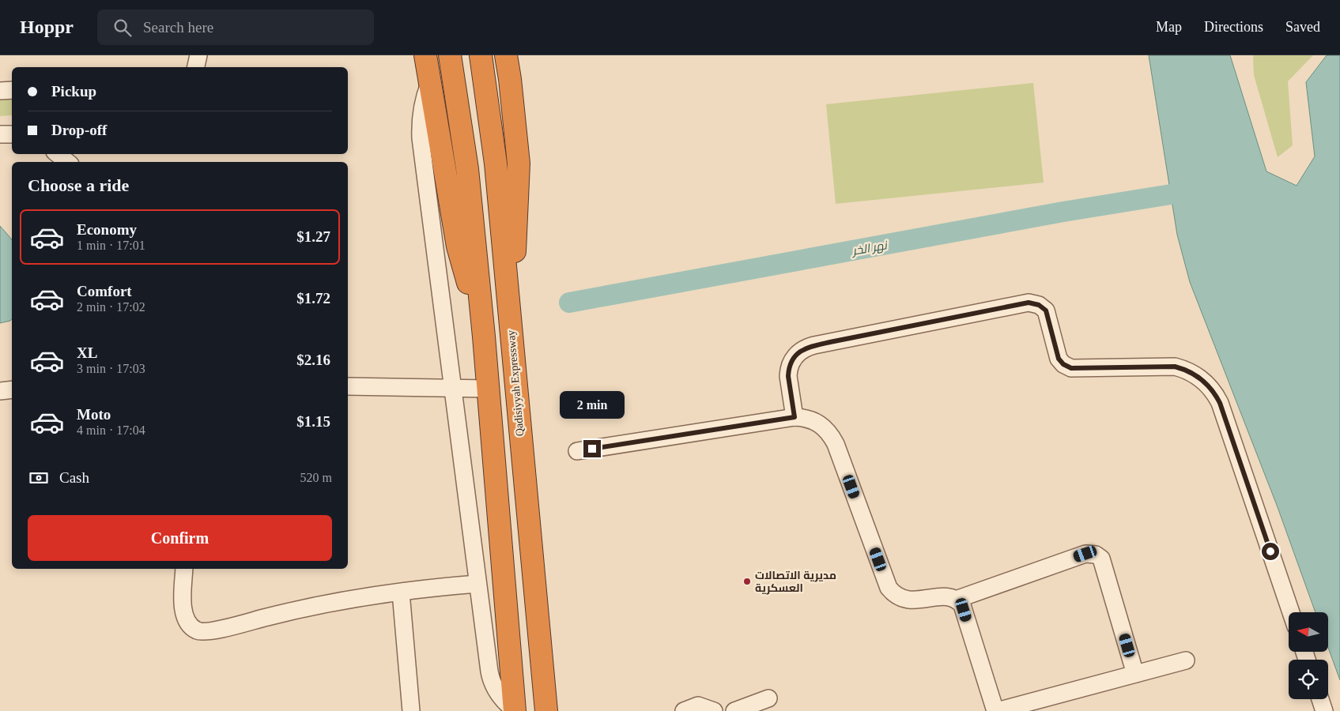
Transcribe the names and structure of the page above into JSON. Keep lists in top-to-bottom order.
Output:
{
  "streets": {
    "highway": ["Qadisiyyah Expressway"]
  },
  "water": ["نهر الخر"],
  "places": ["مديرية الاتصالات العسكرية"],
  "north": "left",
  "page": {
    "header": "Hoppr",
    "search": "Search here",
    "nav": ["Map", "Directions", "Saved"],
    "banner": ["Pickup", "Drop-off"],
    "heading": "Choose a ride",
    "list": [
      {
        "name": "Economy",
        "note": "1 min · 17:01",
        "value": "$1.27"
      },
      {
        "name": "Comfort",
        "note": "2 min · 17:02",
        "value": "$1.72"
      },
      {
        "name": "XL",
        "note": "3 min · 17:03",
        "value": "$2.16"
      },
      {
        "name": "Moto",
        "note": "4 min · 17:04",
        "value": "$1.15"
      }
    ],
    "bubble": "2 min",
    "pay": ["Cash", "520 m"],
    "buttons": "Confirm"
  }
}
